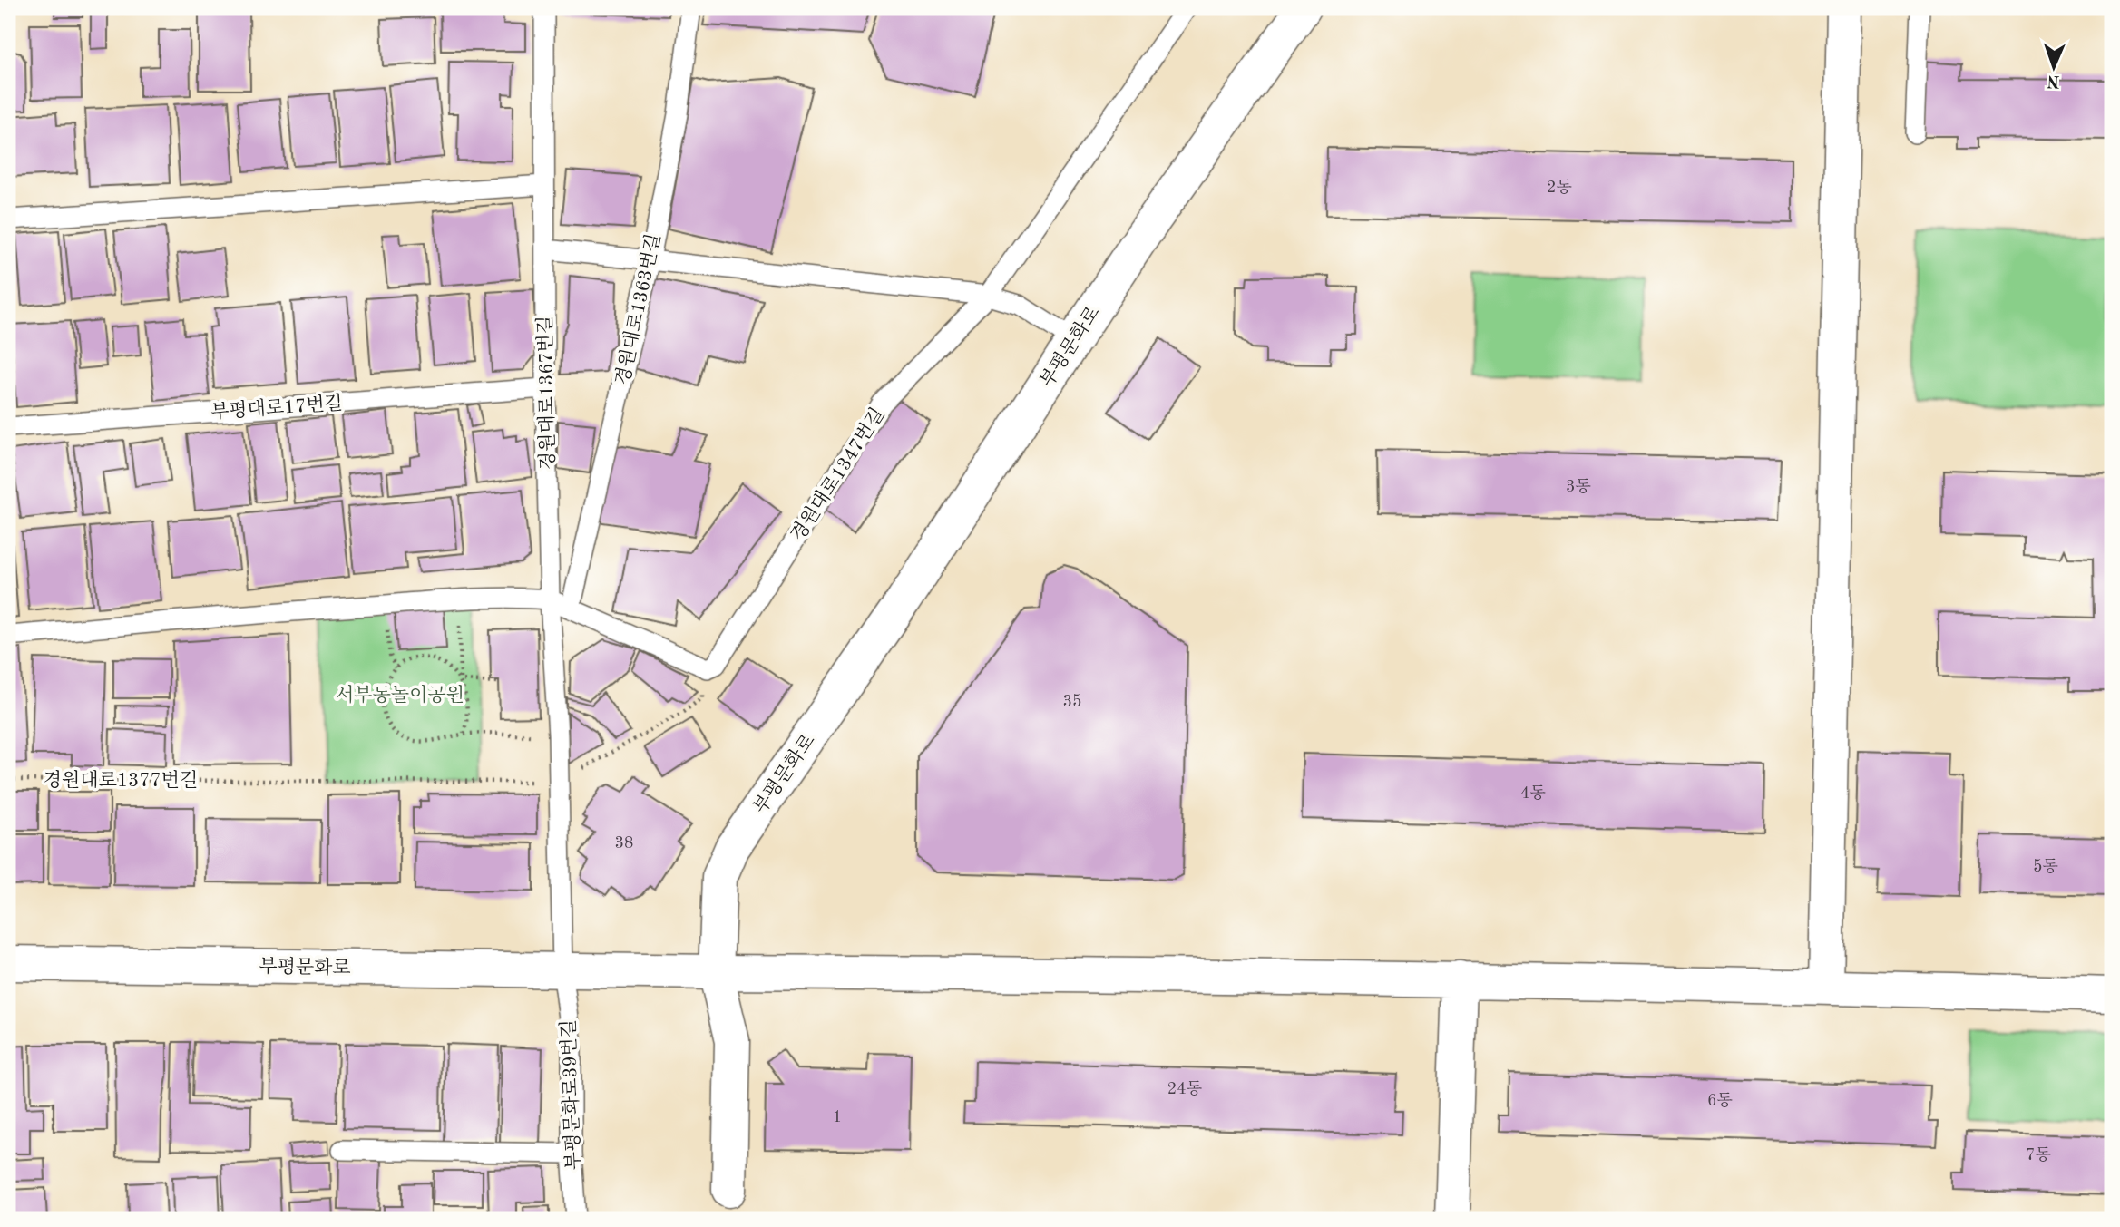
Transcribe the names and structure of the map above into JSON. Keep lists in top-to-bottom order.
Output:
{
  "streets": {
    "street": ["부평문화로"],
    "lane": [
      "경원대로1363번길",
      "경원대로1367번길",
      "부평대로17번길",
      "경원대로1347번길",
      "부평문화로39번길"
    ],
    "path": ["경원대로1377번길"]
  },
  "crossings": [
    ["부평문화로", "경원대로1367번길"],
    ["부평문화로", "부평문화로39번길"],
    ["경원대로1367번길", "부평대로17번길"],
    ["경원대로1367번길", "경원대로1377번길"],
    ["경원대로1367번길", "부평문화로39번길"]
  ],
  "parks": ["서부동놀이공원"],
  "house_numbers": [
    "2동",
    "3동",
    "35",
    "4동",
    "38",
    "5동",
    "24동",
    "6동",
    "1",
    "7동"
  ],
  "north": "bottom"
}
